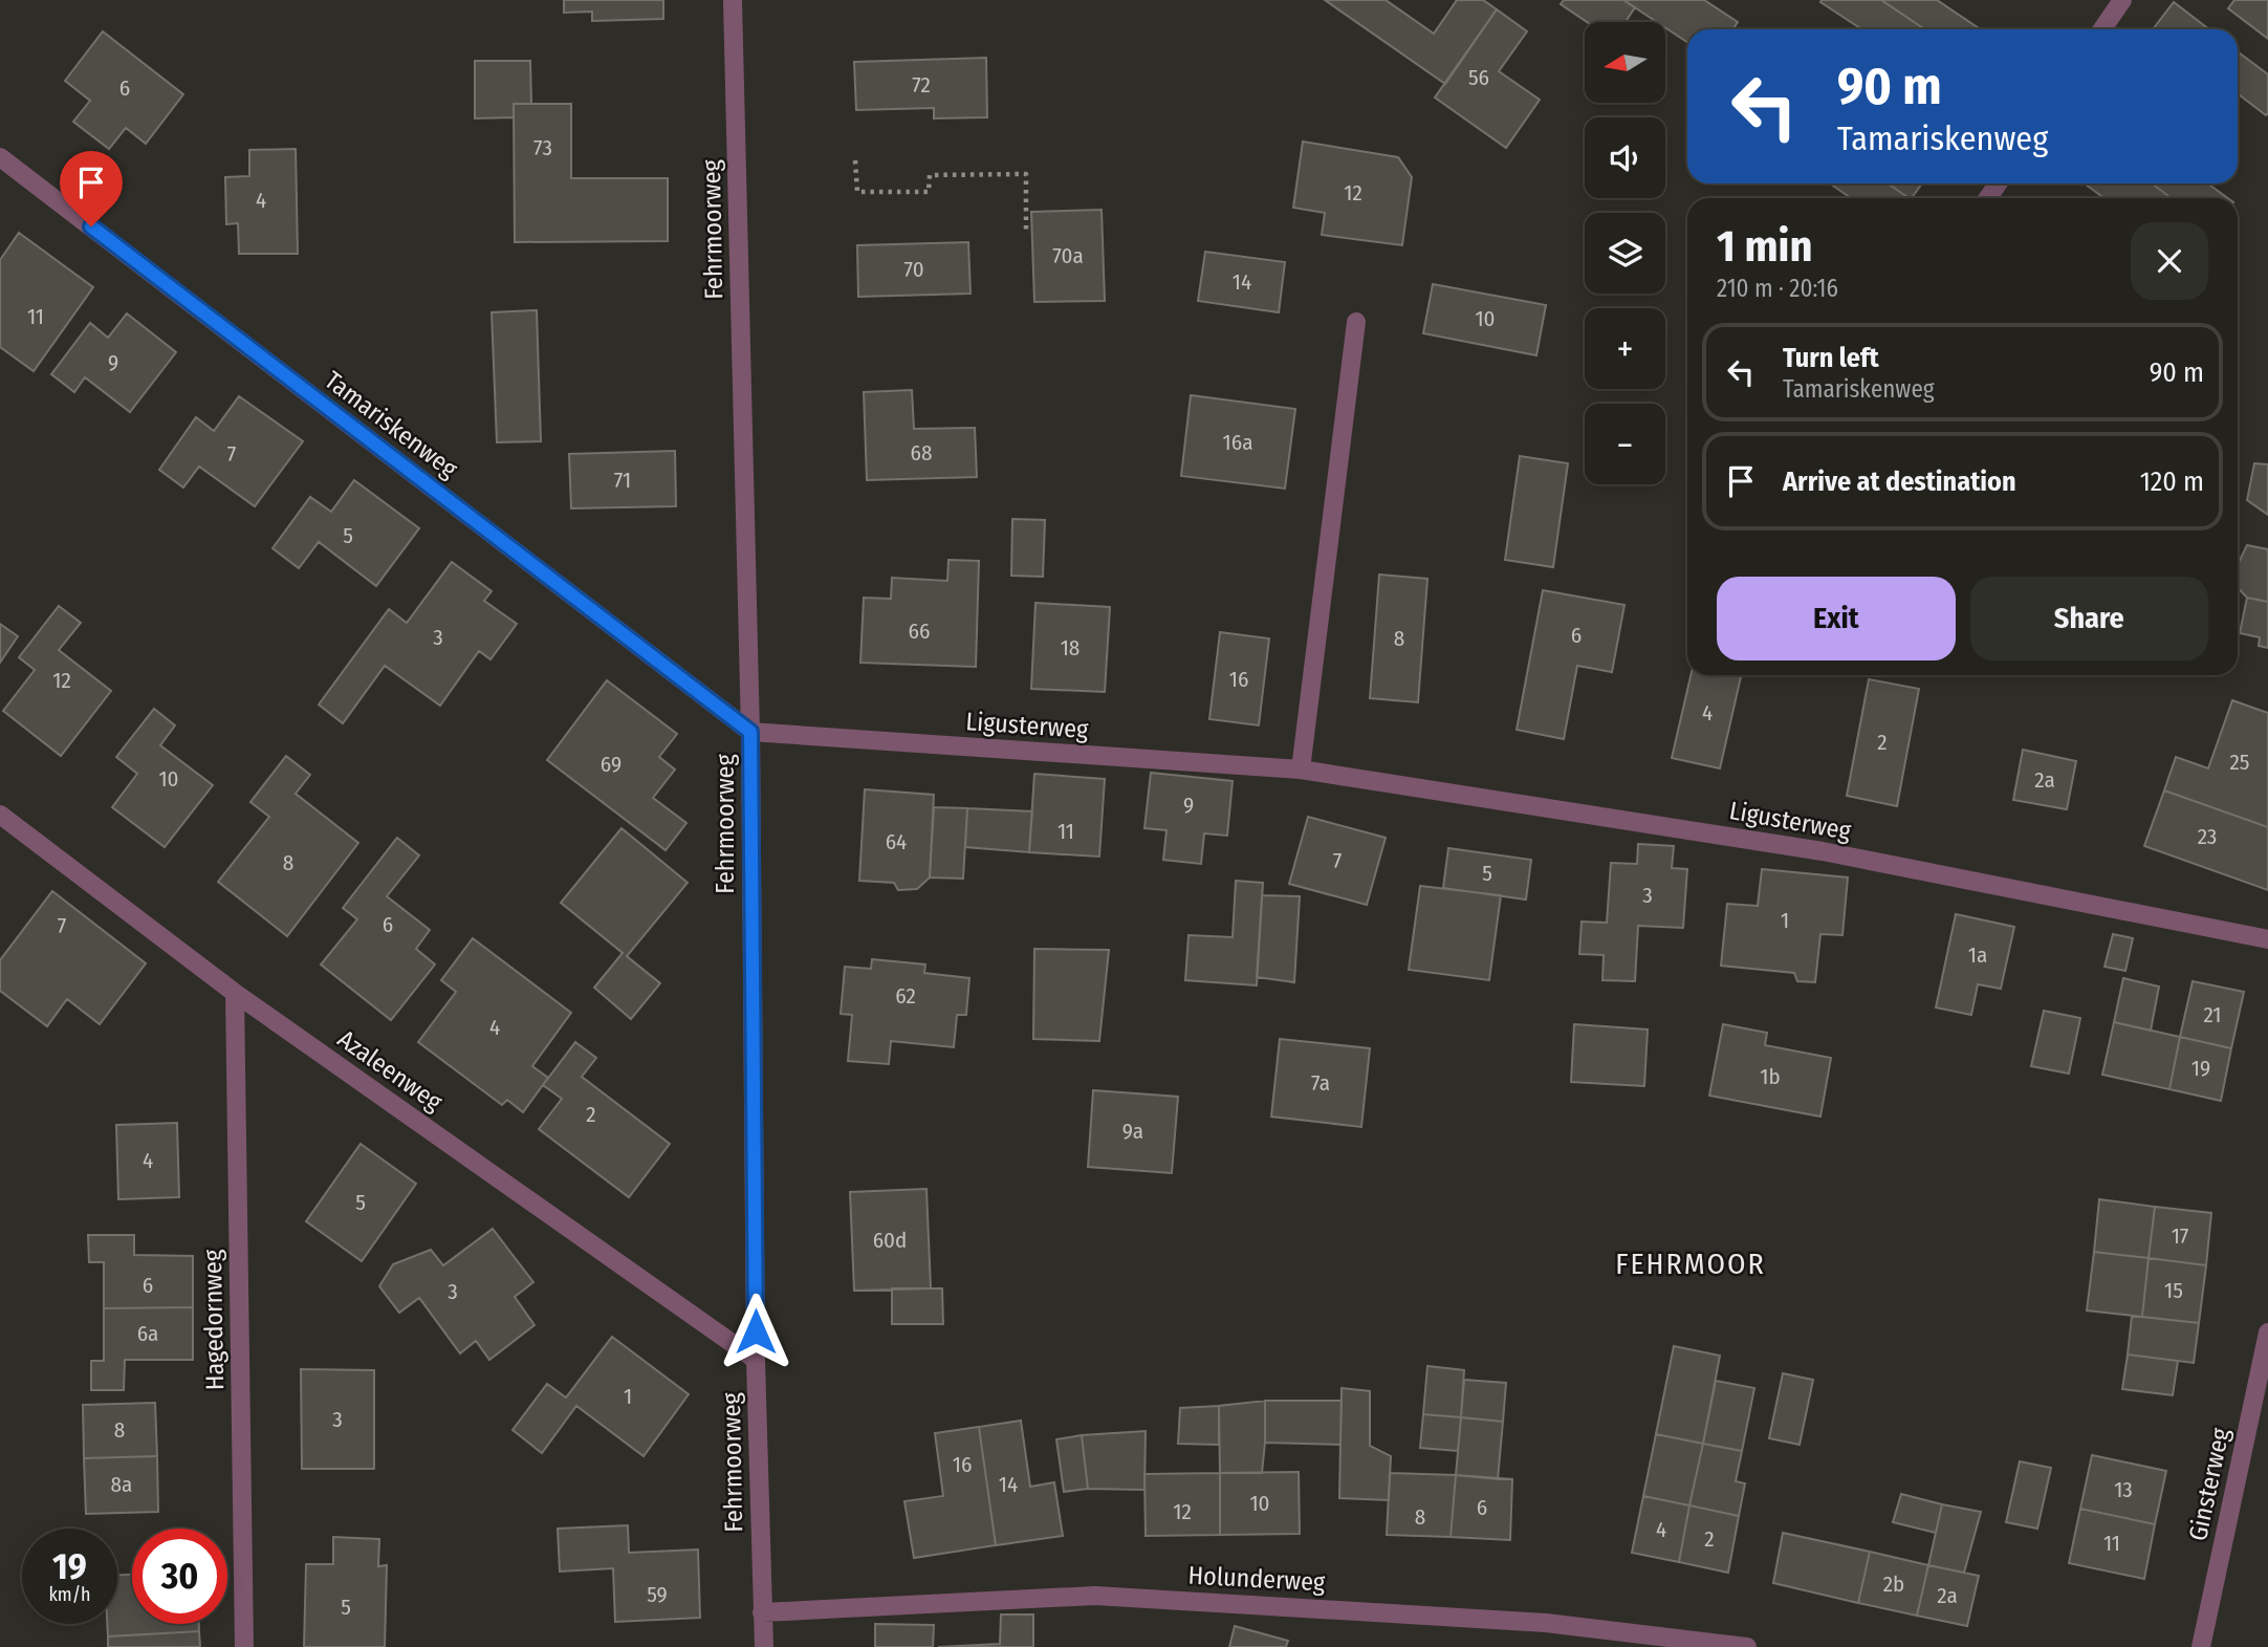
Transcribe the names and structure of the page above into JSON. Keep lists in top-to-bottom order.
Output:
{
  "streets": {
    "street": [
      "Fehrmoorweg",
      "Tamariskenweg",
      "Ligusterweg",
      "Azaleenweg",
      "Hagedornweg",
      "Ginsterweg",
      "Holunderweg"
    ]
  },
  "crossings": [
    ["Fehrmoorweg", "Tamariskenweg"],
    ["Fehrmoorweg", "Ligusterweg"],
    ["Fehrmoorweg", "Azaleenweg"],
    ["Fehrmoorweg", "Holunderweg"],
    ["Tamariskenweg", "Ligusterweg"],
    ["Azaleenweg", "Hagedornweg"]
  ],
  "districts": ["FEHRMOOR"],
  "house_numbers": [
    "56",
    "72",
    "6",
    "73",
    "12",
    "4",
    "70a",
    "70",
    "14",
    "11",
    "10",
    "9",
    "16a",
    "68",
    "7",
    "71",
    "5",
    "66",
    "6",
    "3",
    "8",
    "18",
    "16",
    "12",
    "4",
    "2",
    "25",
    "69",
    "10",
    "2a",
    "9",
    "11",
    "23",
    "64",
    "7",
    "8",
    "5",
    "3",
    "1",
    "6",
    "7",
    "1a",
    "62",
    "21",
    "4",
    "19",
    "1b",
    "7a",
    "2",
    "9a",
    "4",
    "5",
    "17",
    "60d",
    "6",
    "15",
    "3",
    "6a",
    "1",
    "3",
    "8",
    "16",
    "8a",
    "14",
    "13",
    "10",
    "6",
    "12",
    "8",
    "4",
    "2",
    "11",
    "2b",
    "59",
    "2a",
    "5"
  ],
  "north": "left",
  "page": {
    "map_buttons": ["+", "−"],
    "turn": ["90 m", "Tamariskenweg"],
    "heading": ["1 min", "210 m · 20:16"],
    "list": [
      {
        "name": "Turn left",
        "note": "Tamariskenweg",
        "value": "90 m"
      },
      {
        "name": "Arrive at destination",
        "value": "120 m"
      }
    ],
    "buttons": ["Exit", "Share"],
    "speed": "19 km/h",
    "limit": "30"
  }
}
